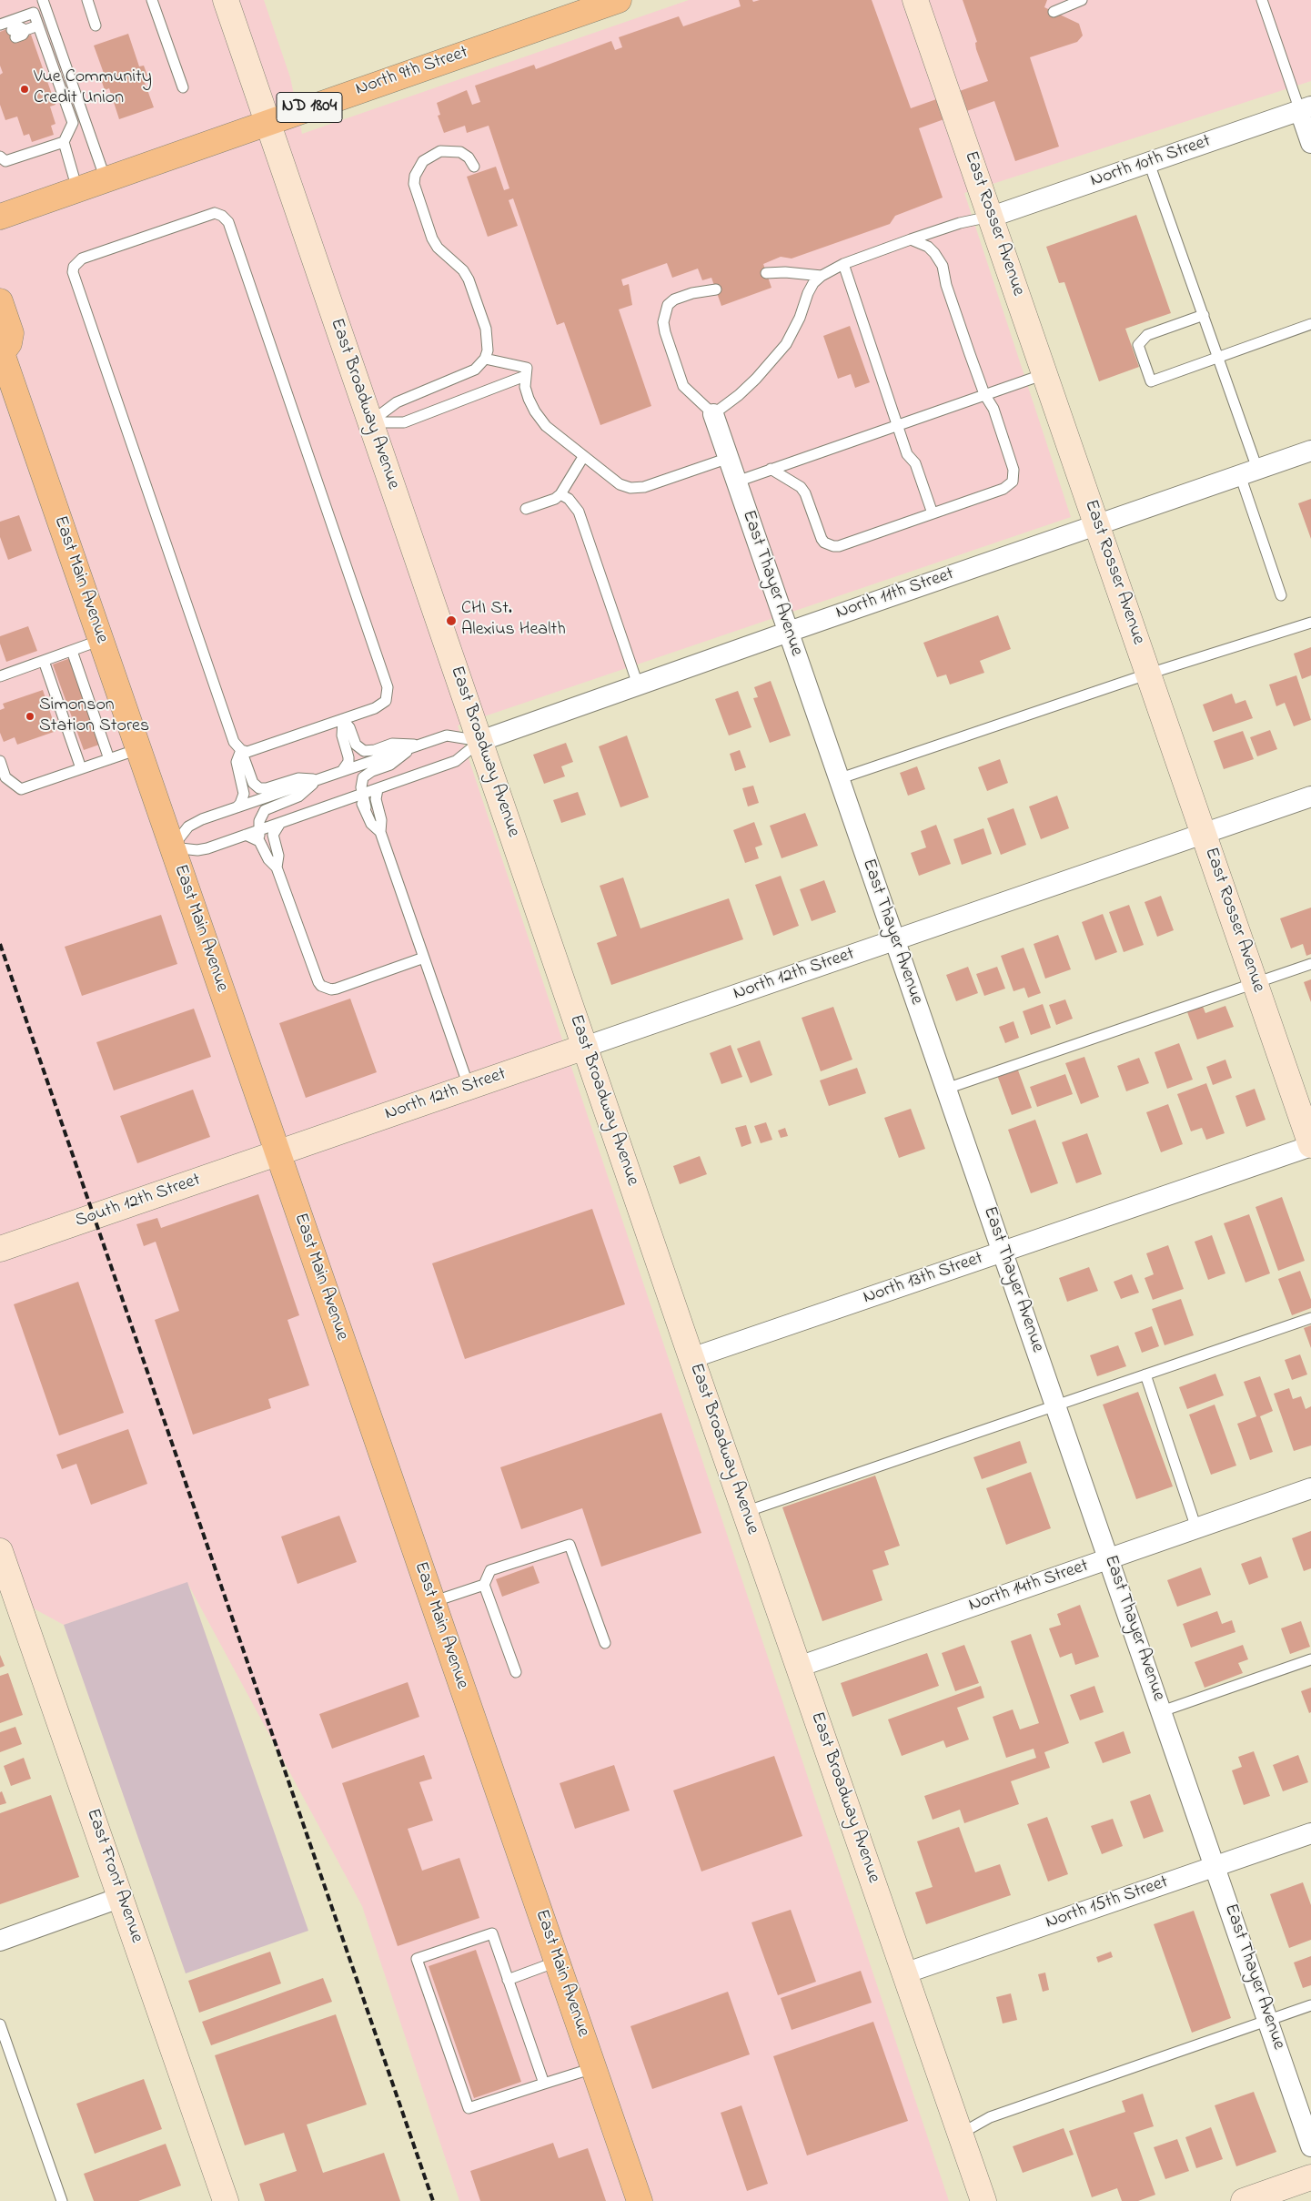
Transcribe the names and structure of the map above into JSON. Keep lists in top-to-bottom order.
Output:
{
  "streets": {
    "main road": ["North 9th Street", "ND 1804", "East Main Avenue"],
    "street": [
      "North 10th Street",
      "East Rosser Avenue",
      "East Broadway Avenue",
      "East Thayer Avenue",
      "North 11th Street",
      "North 12th Street",
      "South 12th Street",
      "North 13th Street",
      "North 14th Street",
      "East Front Avenue",
      "North 15th Street"
    ]
  },
  "crossings": [
    ["North 9th Street", "East Broadway Avenue"],
    ["North 10th Street", "East Rosser Avenue"],
    ["East Rosser Avenue", "North 11th Street"],
    ["East Rosser Avenue", "North 12th Street"],
    ["East Rosser Avenue", "North 13th Street"],
    ["East Broadway Avenue", "North 11th Street"],
    ["East Broadway Avenue", "North 12th Street"],
    ["East Broadway Avenue", "North 13th Street"],
    ["East Broadway Avenue", "North 14th Street"],
    ["East Broadway Avenue", "North 15th Street"],
    ["East Main Avenue", "North 12th Street"],
    ["East Main Avenue", "South 12th Street"],
    ["East Thayer Avenue", "North 11th Street"],
    ["East Thayer Avenue", "North 12th Street"],
    ["East Thayer Avenue", "North 13th Street"],
    ["East Thayer Avenue", "North 14th Street"],
    ["East Thayer Avenue", "North 15th Street"],
    ["North 12th Street", "South 12th Street"]
  ],
  "places": ["Vue Community Credit Union", "CHI St. Alexius Health", "Simonson Station Stores"]
}
